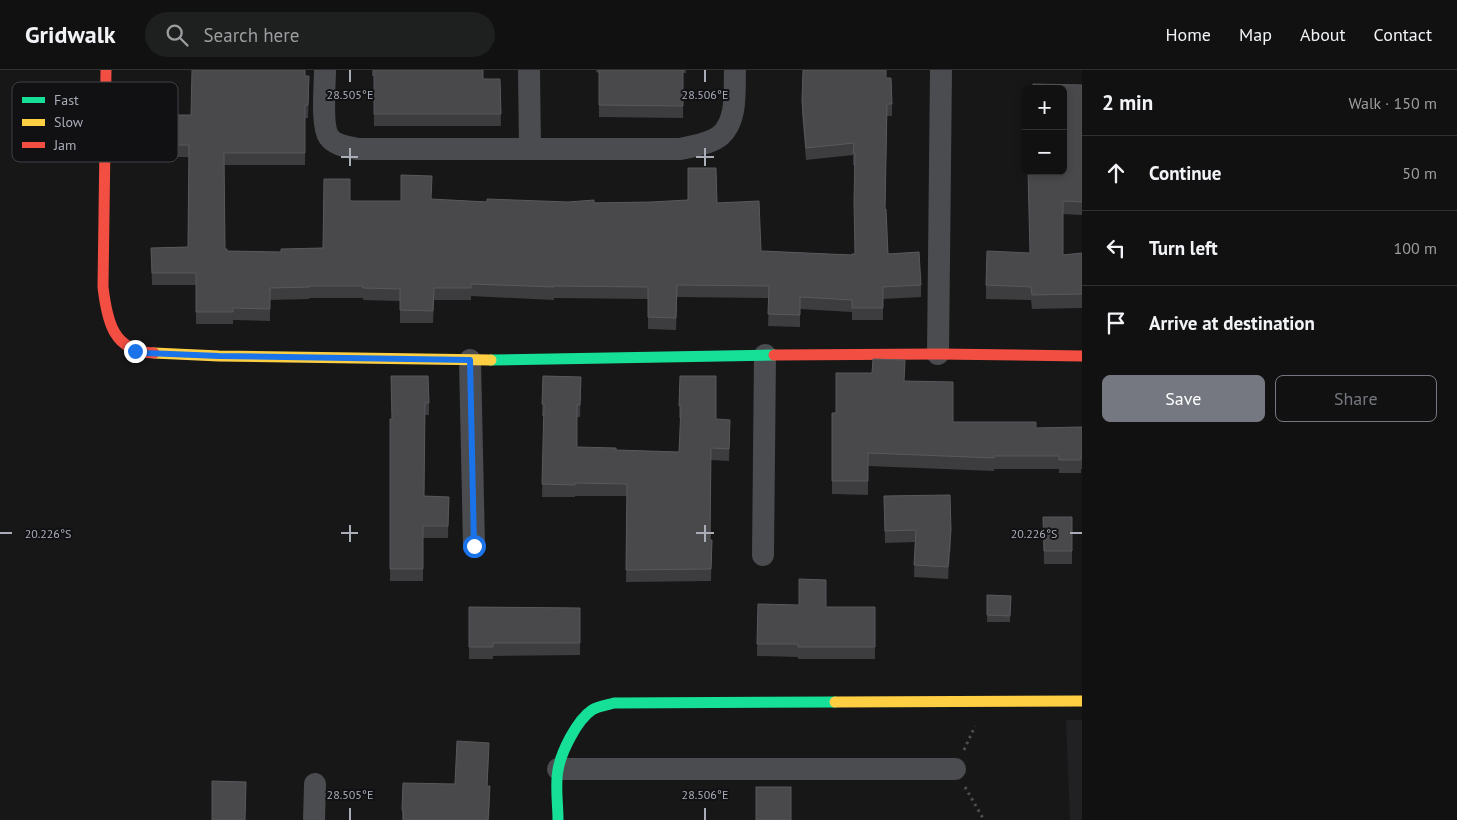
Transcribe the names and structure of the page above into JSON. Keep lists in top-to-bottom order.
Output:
{
  "legend": ["Fast", "Slow", "Jam"],
  "page": {
    "header": "Gridwalk",
    "search": "Search here",
    "nav": [
      "Home",
      "Map",
      "About",
      "Contact"
    ],
    "heading": ["2 min", "Walk · 150 m"],
    "map_buttons": ["+", "−"],
    "list": [
      ["Continue", "50 m"],
      ["Turn left", "100 m"],
      "Arrive at destination"
    ],
    "buttons": ["Save", "Share"]
  },
  "coordinates": ["28.505°E", "28.506°E", "20.226°S"]
}
